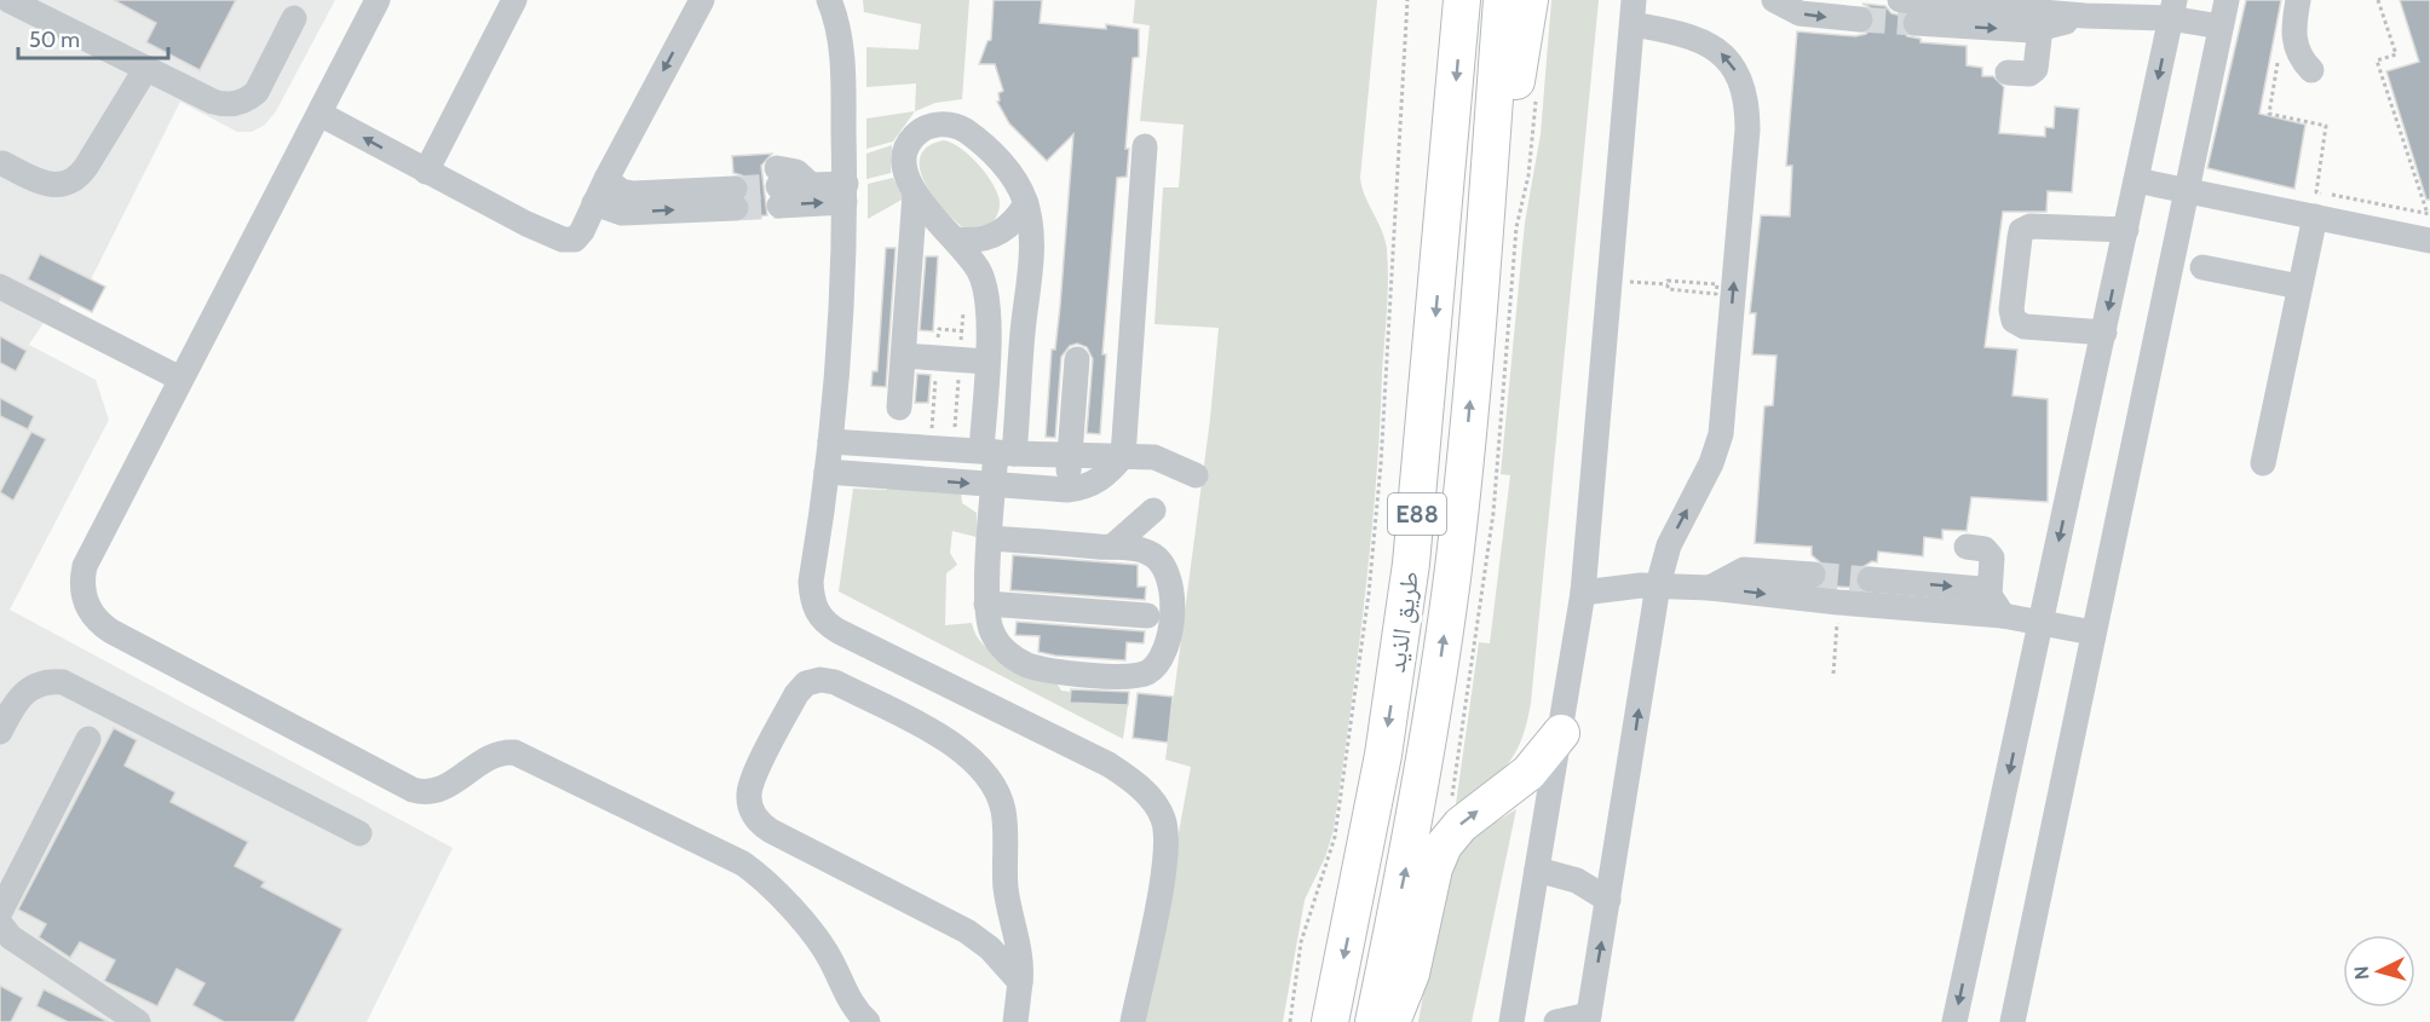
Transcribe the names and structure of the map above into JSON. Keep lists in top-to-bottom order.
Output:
{
  "streets": {
    "highway": ["E88", "طريق الذيد"]
  },
  "scale_bar": "50 m",
  "north": "left"
}
